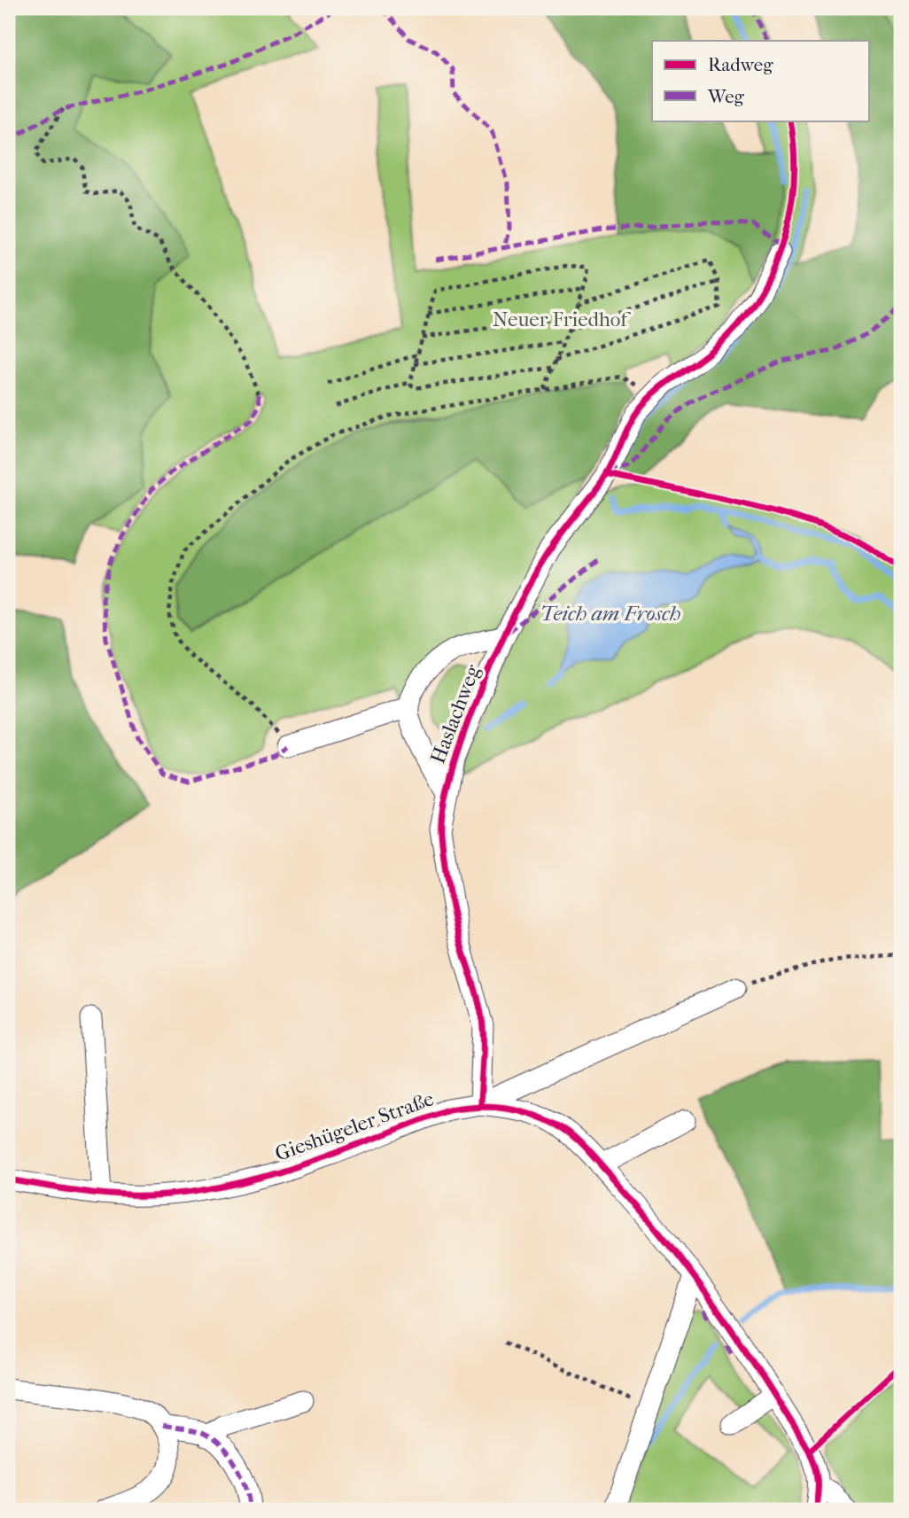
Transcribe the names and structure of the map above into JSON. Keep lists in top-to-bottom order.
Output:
{
  "streets": {
    "street": ["Haslachweg", "Gieshügeler Straße"]
  },
  "crossings": [
    ["Haslachweg", "Gieshügeler Straße"]
  ],
  "water": ["Teich am Frosch"],
  "parks": ["Neuer Friedhof"],
  "legend": ["Radweg", "Weg"]
}
